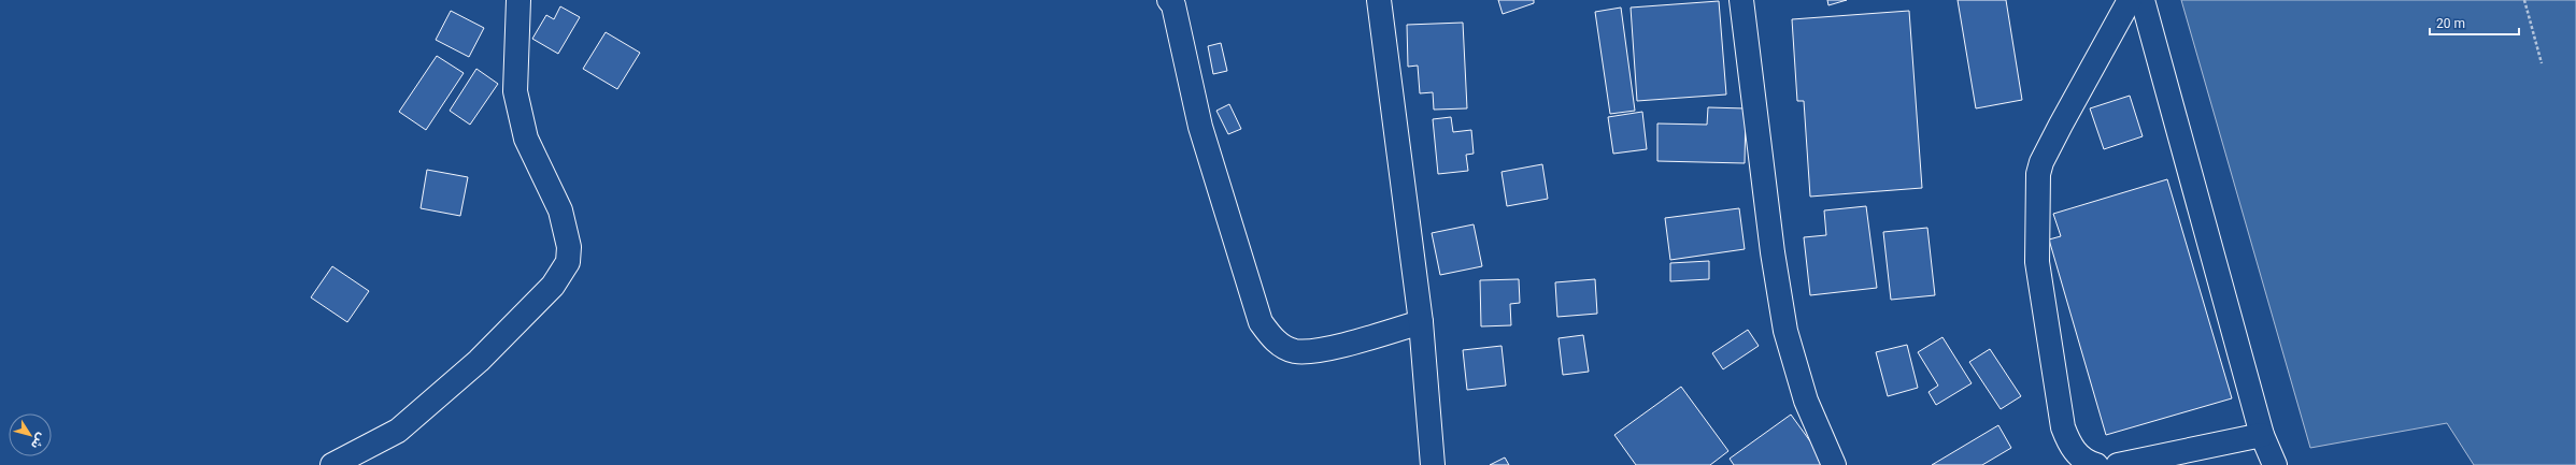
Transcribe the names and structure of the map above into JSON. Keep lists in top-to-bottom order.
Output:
{
  "scale_bar": "20 m",
  "north": "bottom right"
}
